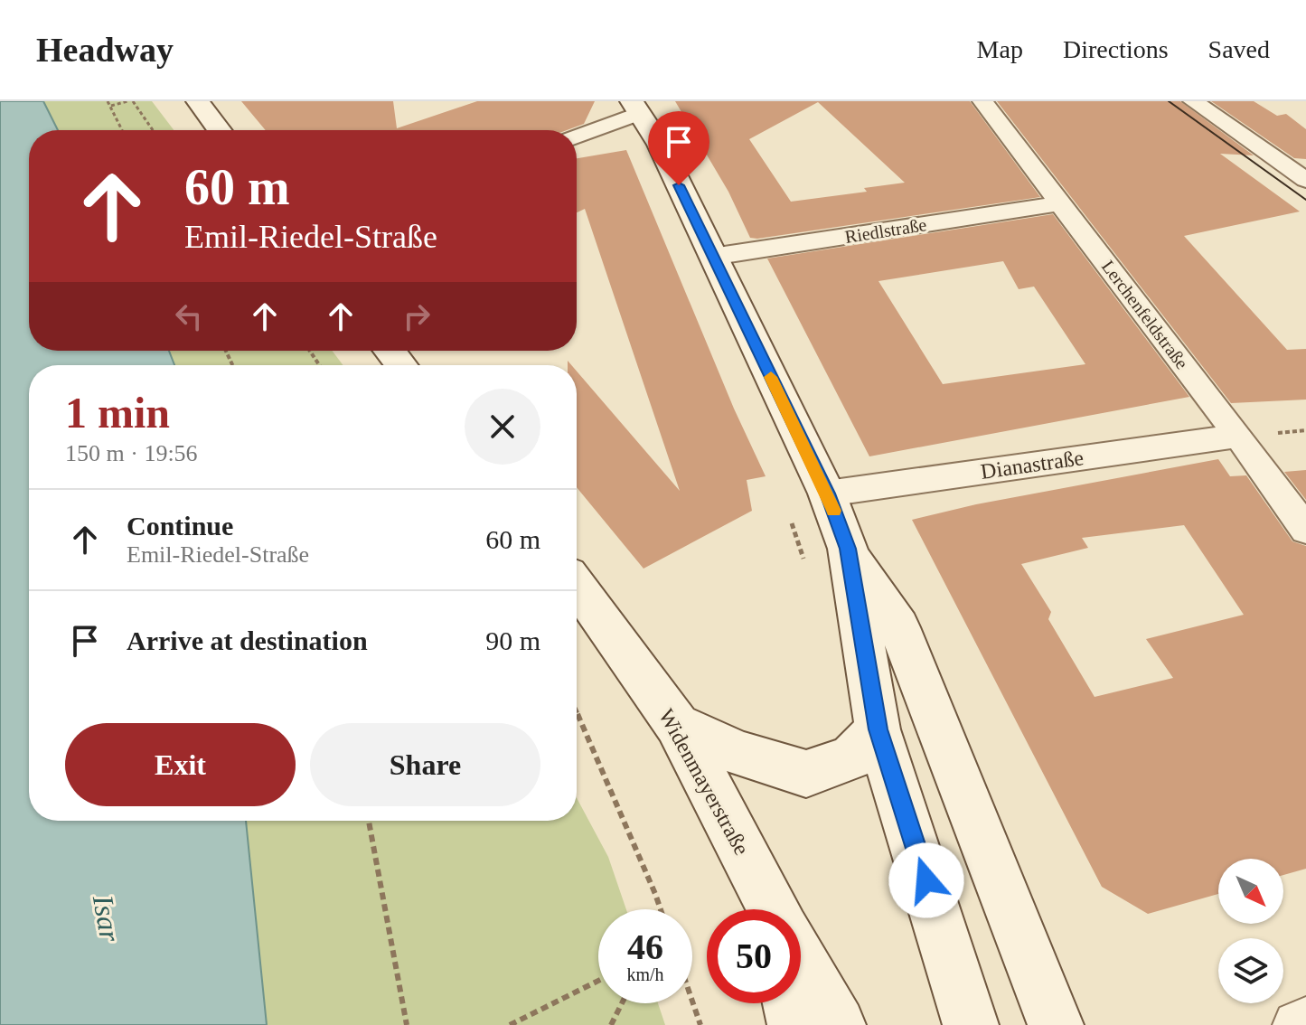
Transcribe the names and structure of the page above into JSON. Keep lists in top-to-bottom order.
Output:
{
  "streets": {
    "main road": ["Widenmayerstraße"],
    "street": ["Riedlstraße", "Lerchenfeldstraße", "Dianastraße"]
  },
  "crossings": [
    ["Riedlstraße", "Lerchenfeldstraße"],
    ["Lerchenfeldstraße", "Dianastraße"]
  ],
  "water": ["Isar"],
  "north": "bottom right",
  "page": {
    "header": "Headway",
    "nav": ["Map", "Directions", "Saved"],
    "turn": ["60 m", "Emil-Riedel-Straße"],
    "heading": ["1 min", "150 m · 19:56"],
    "list": [
      {
        "name": "Continue",
        "note": "Emil-Riedel-Straße",
        "value": "60 m"
      },
      {
        "name": "Arrive at destination",
        "value": "90 m"
      }
    ],
    "buttons": ["Exit", "Share"],
    "speed": "46 km/h",
    "limit": "50"
  }
}
